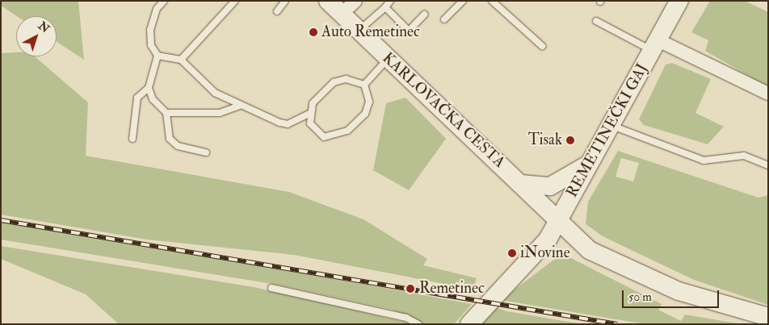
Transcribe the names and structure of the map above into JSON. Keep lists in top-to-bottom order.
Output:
{
  "streets": {
    "main road": ["KARLOVAČKA CESTA", "REMETINEČKI GAJ"]
  },
  "crossings": [
    ["KARLOVAČKA CESTA", "REMETINEČKI GAJ"]
  ],
  "places": [
    "Auto Remetinec",
    "Tisak",
    "iNovine",
    "Remetinec"
  ],
  "scale_bar": "50 m",
  "north": "top right"
}
